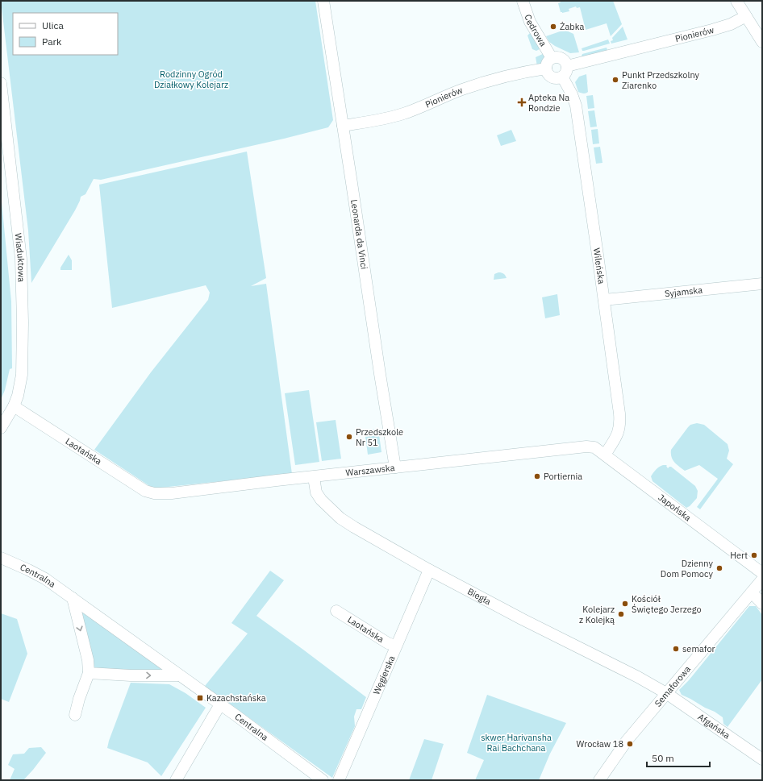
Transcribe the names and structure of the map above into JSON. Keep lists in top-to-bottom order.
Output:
{
  "streets": {
    "street": [
      "Cedrowa",
      "Pionierów",
      "Leonarda da Vinci",
      "Wiaduktowa",
      "Wileńska",
      "Syjamska",
      "Laotańska",
      "Warszawska",
      "Japońska",
      "Centralna",
      "Biegła",
      "Węgierska",
      "Semaforowa",
      "Afgańska"
    ]
  },
  "crossings": [
    ["Cedrowa", "Pionierów"],
    ["Cedrowa", "Wileńska"],
    ["Pionierów", "Leonarda da Vinci"],
    ["Pionierów", "Wileńska"],
    ["Leonarda da Vinci", "Warszawska"],
    ["Wiaduktowa", "Laotańska"],
    ["Wileńska", "Syjamska"],
    ["Wileńska", "Japońska"],
    ["Laotańska", "Warszawska"],
    ["Laotańska", "Węgierska"],
    ["Warszawska", "Japońska"],
    ["Warszawska", "Biegła"],
    ["Biegła", "Węgierska"],
    ["Biegła", "Semaforowa"],
    ["Biegła", "Afgańska"],
    ["Semaforowa", "Afgańska"]
  ],
  "parks": ["Rodzinny Ogród Działkowy Kolejarz", "skwer Harivansha Rai Bachchana"],
  "places": {
    "other": [
      "Żabka",
      "Punkt Przedszkolny Ziarenko",
      "Przedszkole Nr 51",
      "Portiernia",
      "Hert",
      "Dzienny Dom Pomocy",
      "Kościół Świętego Jerzego",
      "Kolejarz z Kolejką",
      "semafor",
      "Wrocław 18"
    ],
    "health": ["Apteka Na Rondzie"],
    "transit": ["Kazachstańska"]
  },
  "legend": ["Ulica", "Park"],
  "scale_bar": "50 m"
}
